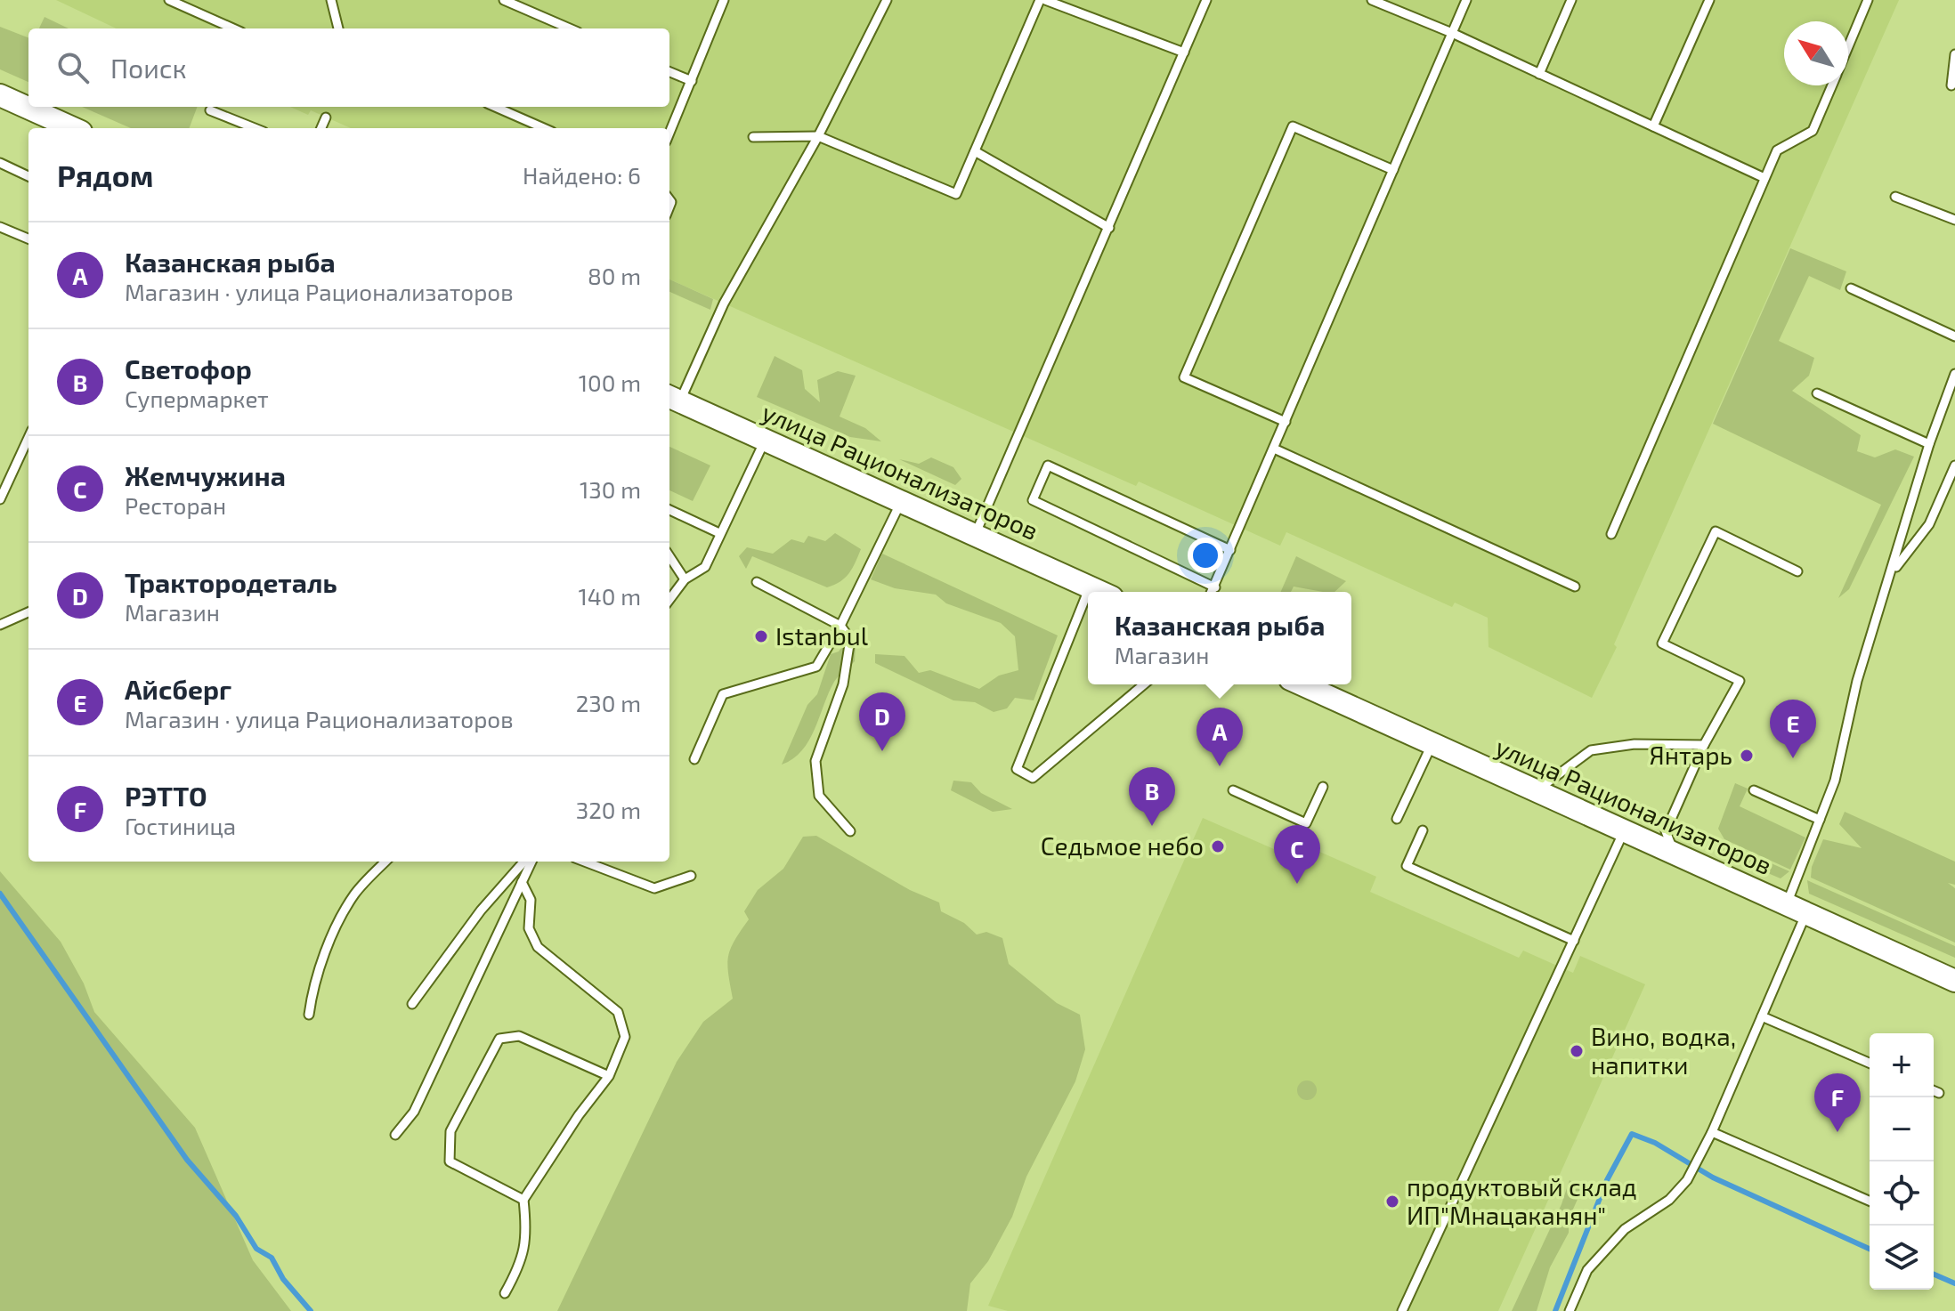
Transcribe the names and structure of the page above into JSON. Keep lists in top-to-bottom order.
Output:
{
  "streets": {
    "main road": ["улица Рационализаторов"]
  },
  "places": [
    "Istanbul",
    "Янтарь",
    "Седьмое небо",
    "Вино, водка, напитки",
    "продуктовый склад ИП\"Мнацаканян\""
  ],
  "north": "top left",
  "page": {
    "search": "Поиск",
    "heading": ["Рядом", "Найдено: 6"],
    "list": [
      {
        "mark": "A",
        "name": "Казанская рыба",
        "note": "Магазин · улица Рационализаторов",
        "value": "80 m"
      },
      {
        "mark": "B",
        "name": "Светофор",
        "note": "Супермаркет",
        "value": "100 m"
      },
      {
        "mark": "C",
        "name": "Жемчужина",
        "note": "Ресторан",
        "value": "130 m"
      },
      {
        "mark": "D",
        "name": "Трактородеталь",
        "note": "Магазин",
        "value": "140 m"
      },
      {
        "mark": "E",
        "name": "Айсберг",
        "note": "Магазин · улица Рационализаторов",
        "value": "230 m"
      },
      {
        "mark": "F",
        "name": "РЭТТО",
        "note": "Гостиница",
        "value": "320 m"
      }
    ],
    "popup": ["Казанская рыба", "Магазин"],
    "pins": [
      "D",
      "E",
      "A",
      "B",
      "C",
      "F"
    ],
    "map_buttons": ["+", "−"]
  }
}
